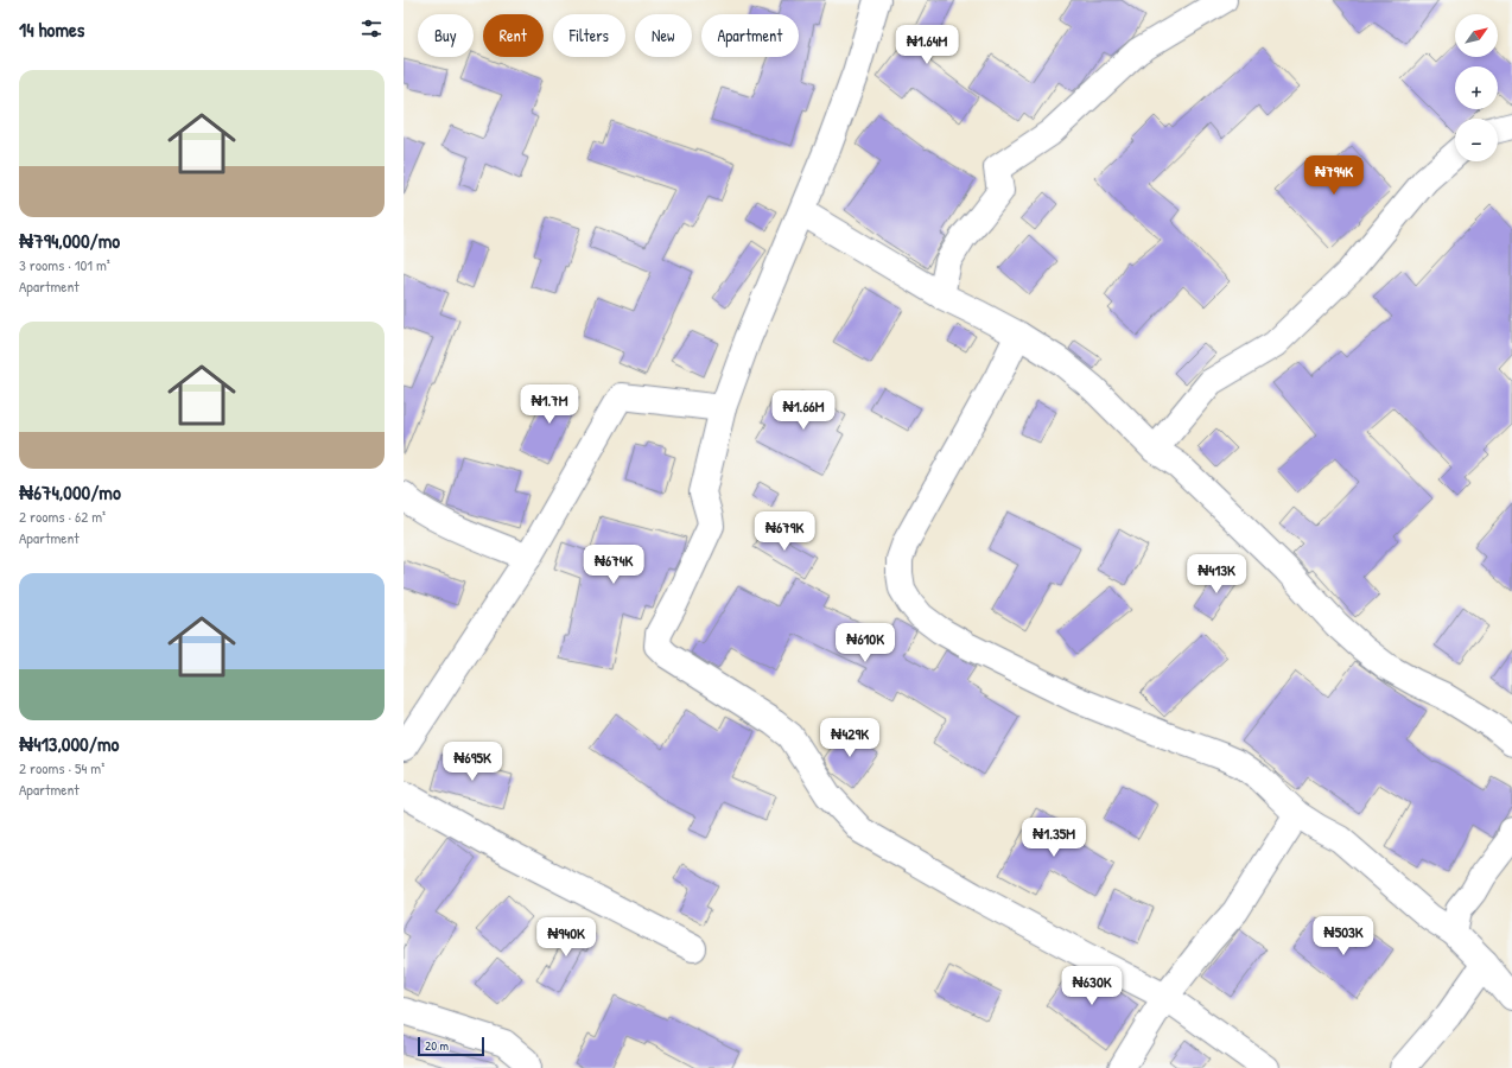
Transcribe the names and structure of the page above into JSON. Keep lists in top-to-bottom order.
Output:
{
  "scale_bar": "20 m",
  "north": "top right",
  "page": {
    "heading": "14 homes",
    "map_buttons": ["+", "−"],
    "chip": [
      "Buy",
      "Rent",
      "Filters",
      "New",
      "Apartment"
    ],
    "price": [
      "₦1.64M",
      "₦794K",
      "₦1.7M",
      "₦1.66M",
      "₦679K",
      "₦674K",
      "₦413K",
      "₦610K",
      "₦429K",
      "₦695K",
      "₦1.35M",
      "₦503K",
      "₦940K",
      "₦630K"
    ],
    "list": [
      {
        "name": "₦794,000/mo",
        "note": "3 rooms · 101 m² · Apartment"
      },
      {
        "name": "₦674,000/mo",
        "note": "2 rooms · 62 m² · Apartment"
      },
      {
        "name": "₦413,000/mo",
        "note": "2 rooms · 54 m² · Apartment"
      }
    ],
    "scale": "20 m"
  }
}
